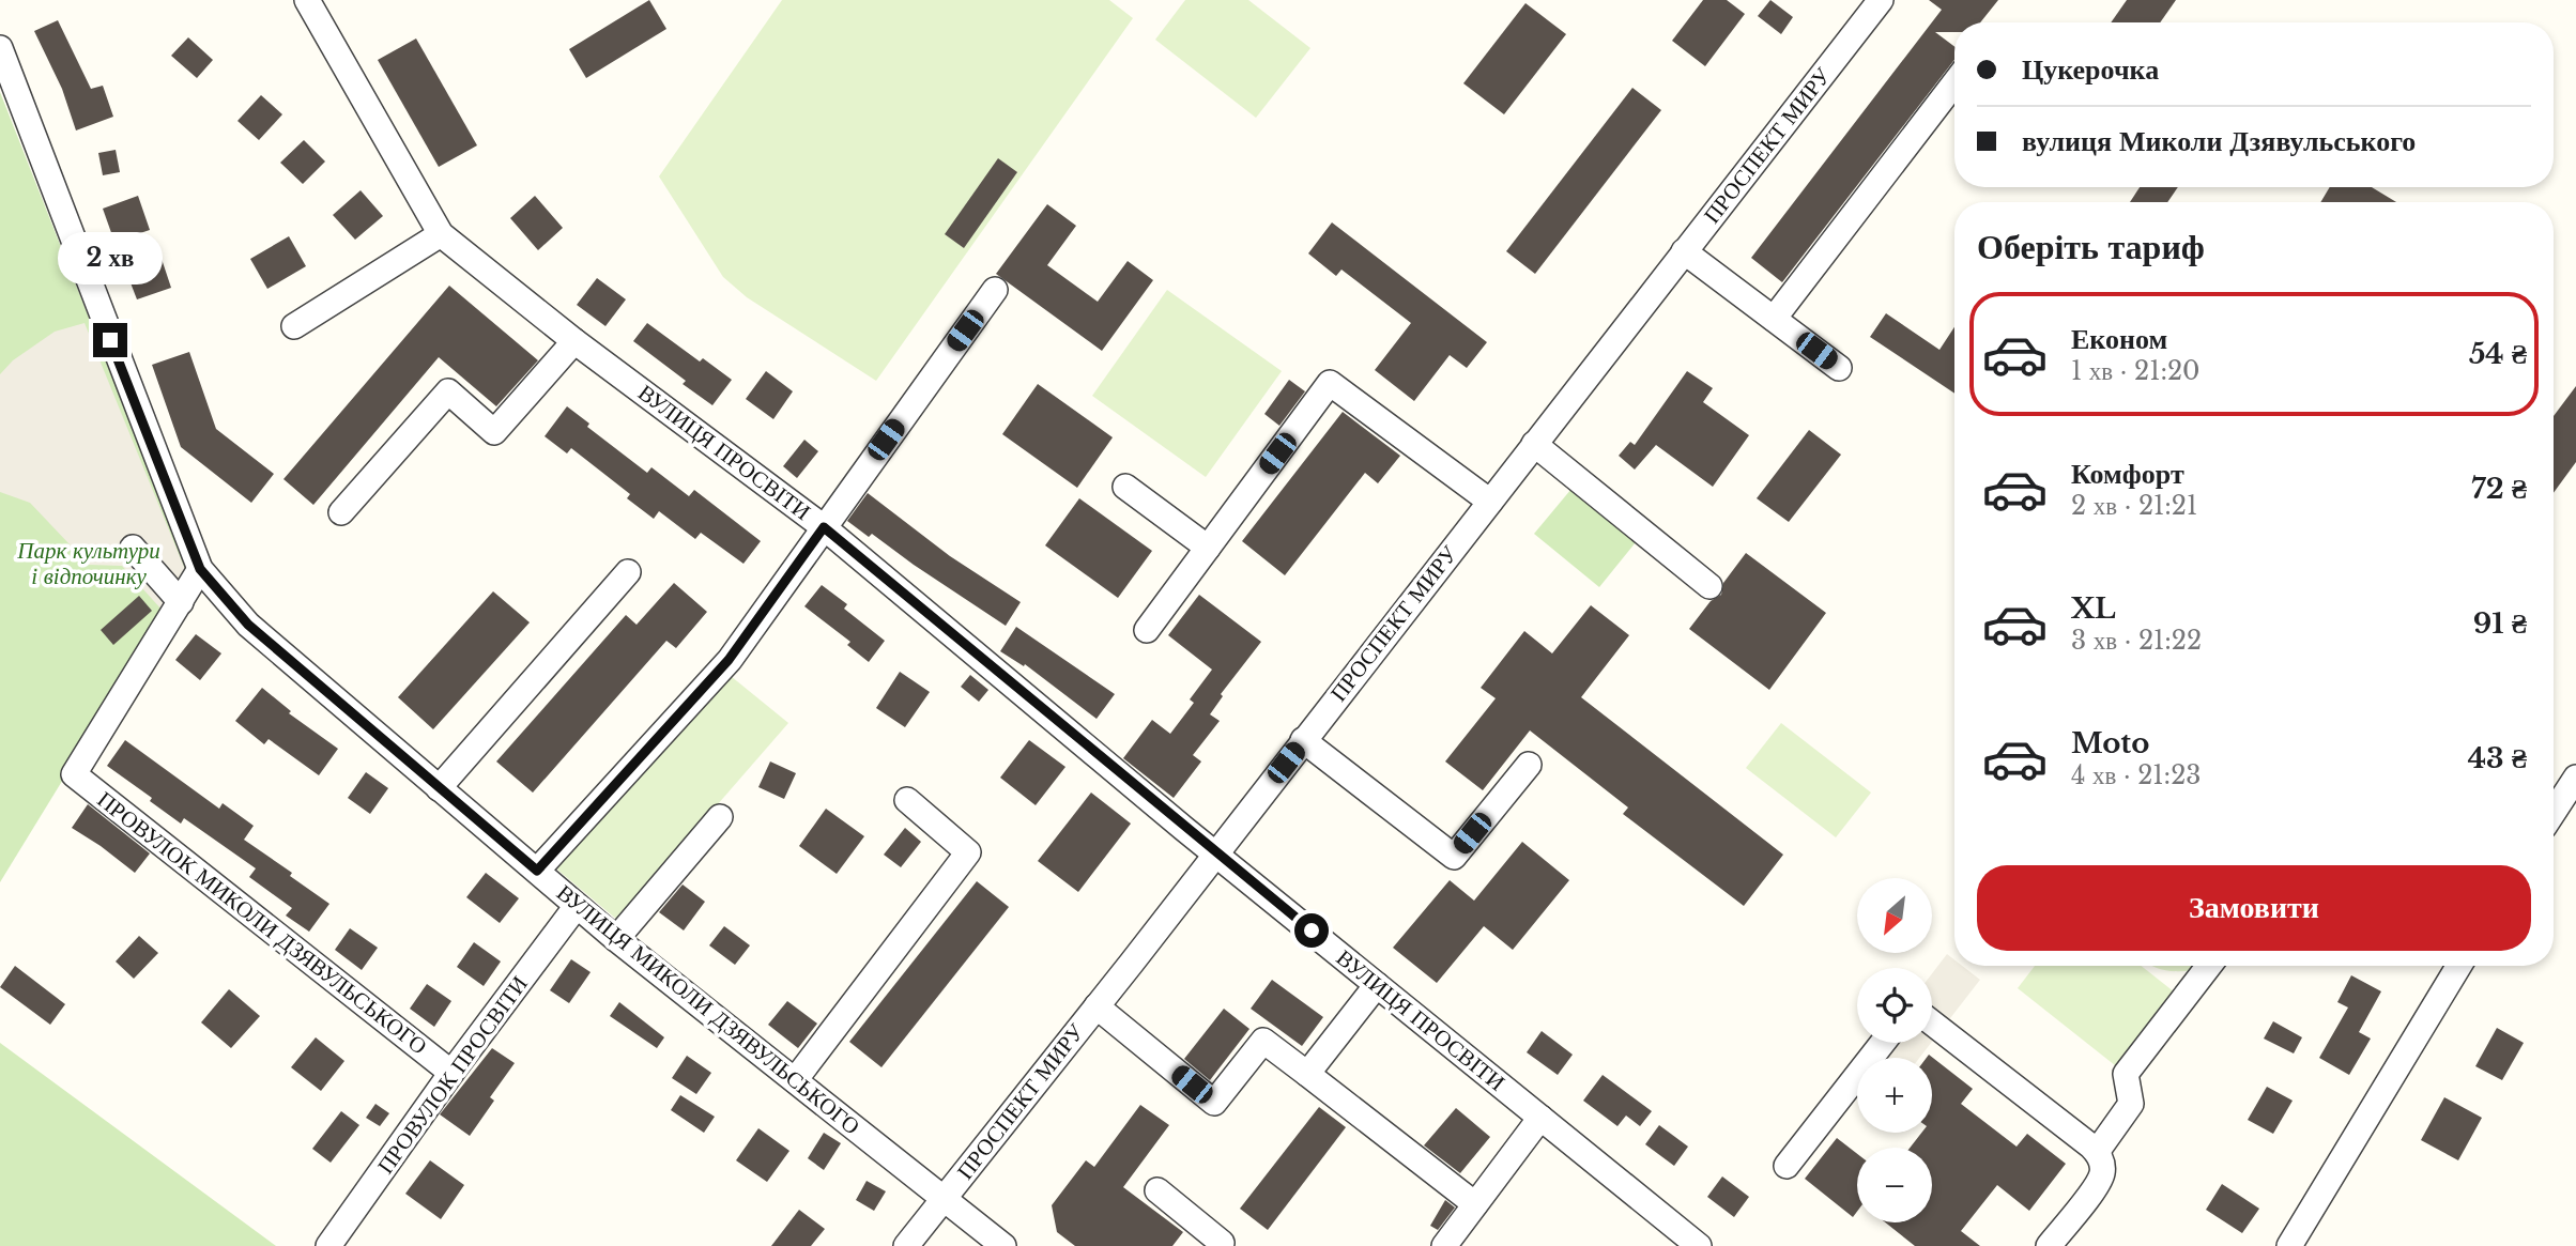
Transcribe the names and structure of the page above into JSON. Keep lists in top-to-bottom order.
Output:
{
  "streets": {
    "street": [
      "ПРОСПЕКТ МИРУ",
      "ВУЛИЦЯ ПРОСВІТИ",
      "ПРОВУЛОК МИКОЛИ ДЗЯВУЛЬСЬКОГО",
      "ВУЛИЦЯ МИКОЛИ ДЗЯВУЛЬСЬКОГО",
      "ПРОВУЛОК ПРОСВІТИ"
    ]
  },
  "crossings": [
    ["ПРОСПЕКТ МИРУ", "ВУЛИЦЯ ПРОСВІТИ"],
    ["ПРОСПЕКТ МИРУ", "ВУЛИЦЯ МИКОЛИ ДЗЯВУЛЬСЬКОГО"],
    ["ПРОВУЛОК МИКОЛИ ДЗЯВУЛЬСЬКОГО", "ПРОВУЛОК ПРОСВІТИ"],
    ["ВУЛИЦЯ МИКОЛИ ДЗЯВУЛЬСЬКОГО", "ПРОВУЛОК ПРОСВІТИ"]
  ],
  "parks": ["Парк культури і відпочинку"],
  "north": "bottom left",
  "page": {
    "banner": ["Цукерочка", "вулиця Миколи Дзявульського"],
    "heading": "Оберіть тариф",
    "bubble": "2 хв",
    "list": [
      {
        "name": "Економ",
        "note": "1 хв · 21:20",
        "value": "54 ₴"
      },
      {
        "name": "Комфорт",
        "note": "2 хв · 21:21",
        "value": "72 ₴"
      },
      {
        "name": "XL",
        "note": "3 хв · 21:22",
        "value": "91 ₴"
      },
      {
        "name": "Moto",
        "note": "4 хв · 21:23",
        "value": "43 ₴"
      }
    ],
    "buttons": "Замовити",
    "map_buttons": ["+", "−"]
  }
}
